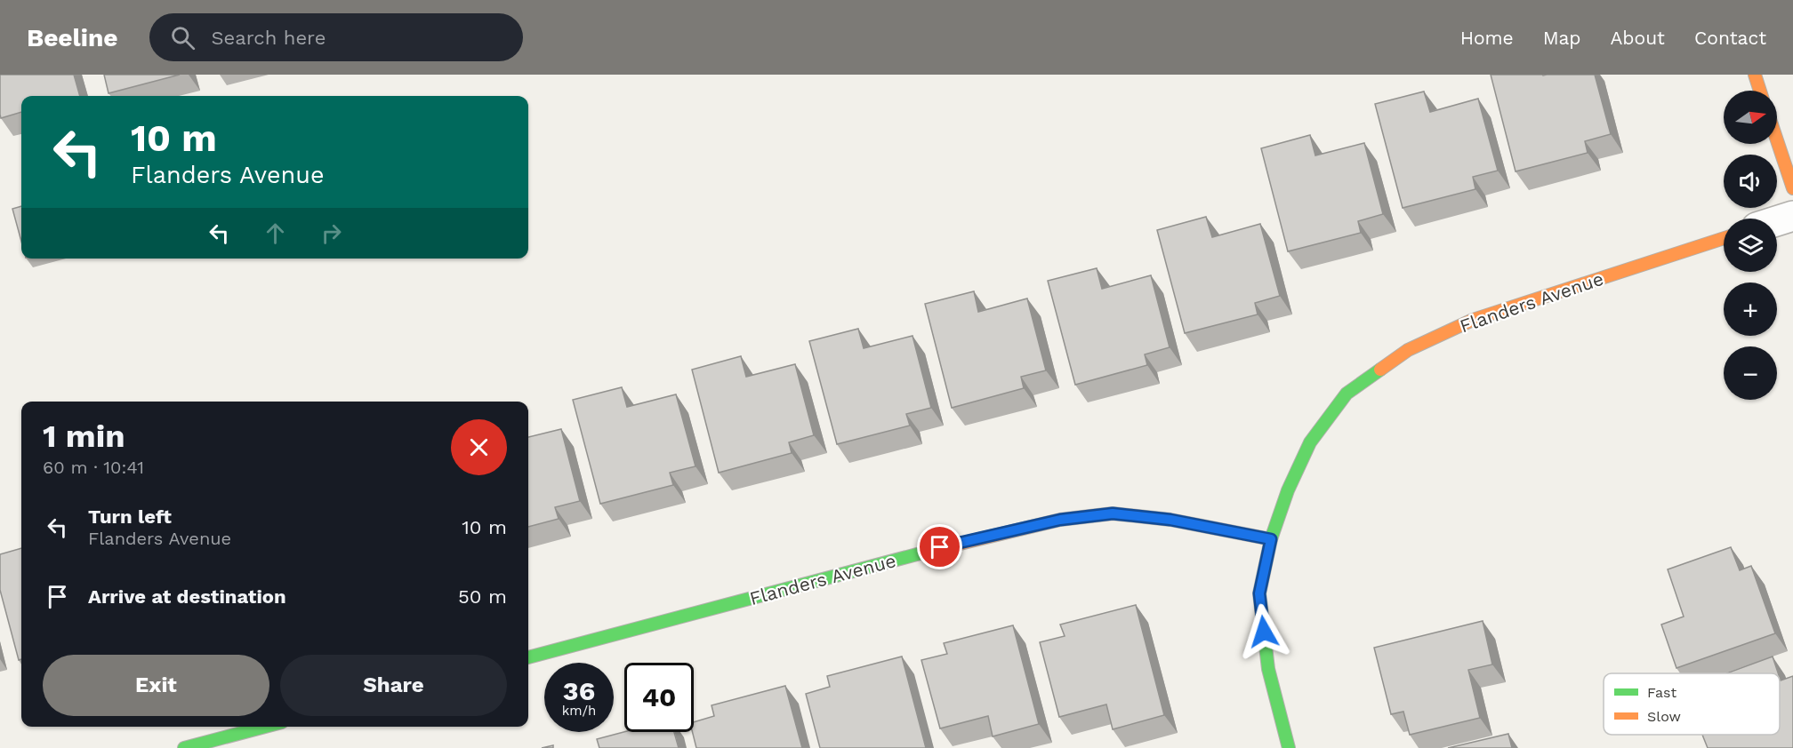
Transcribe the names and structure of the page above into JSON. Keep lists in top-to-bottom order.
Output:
{
  "streets": {
    "street": ["Flanders Avenue"]
  },
  "legend": ["Fast", "Slow"],
  "north": "right",
  "page": {
    "header": "Beeline",
    "search": "Search here",
    "nav": [
      "Home",
      "Map",
      "About",
      "Contact"
    ],
    "map_buttons": ["+", "−"],
    "turn": ["10 m", "Flanders Avenue"],
    "heading": ["1 min", "60 m · 10:41"],
    "list": [
      {
        "name": "Turn left",
        "note": "Flanders Avenue",
        "value": "10 m"
      },
      {
        "name": "Arrive at destination",
        "value": "50 m"
      }
    ],
    "buttons": ["Exit", "Share"],
    "speed": "36 km/h",
    "limit": "40"
  }
}
